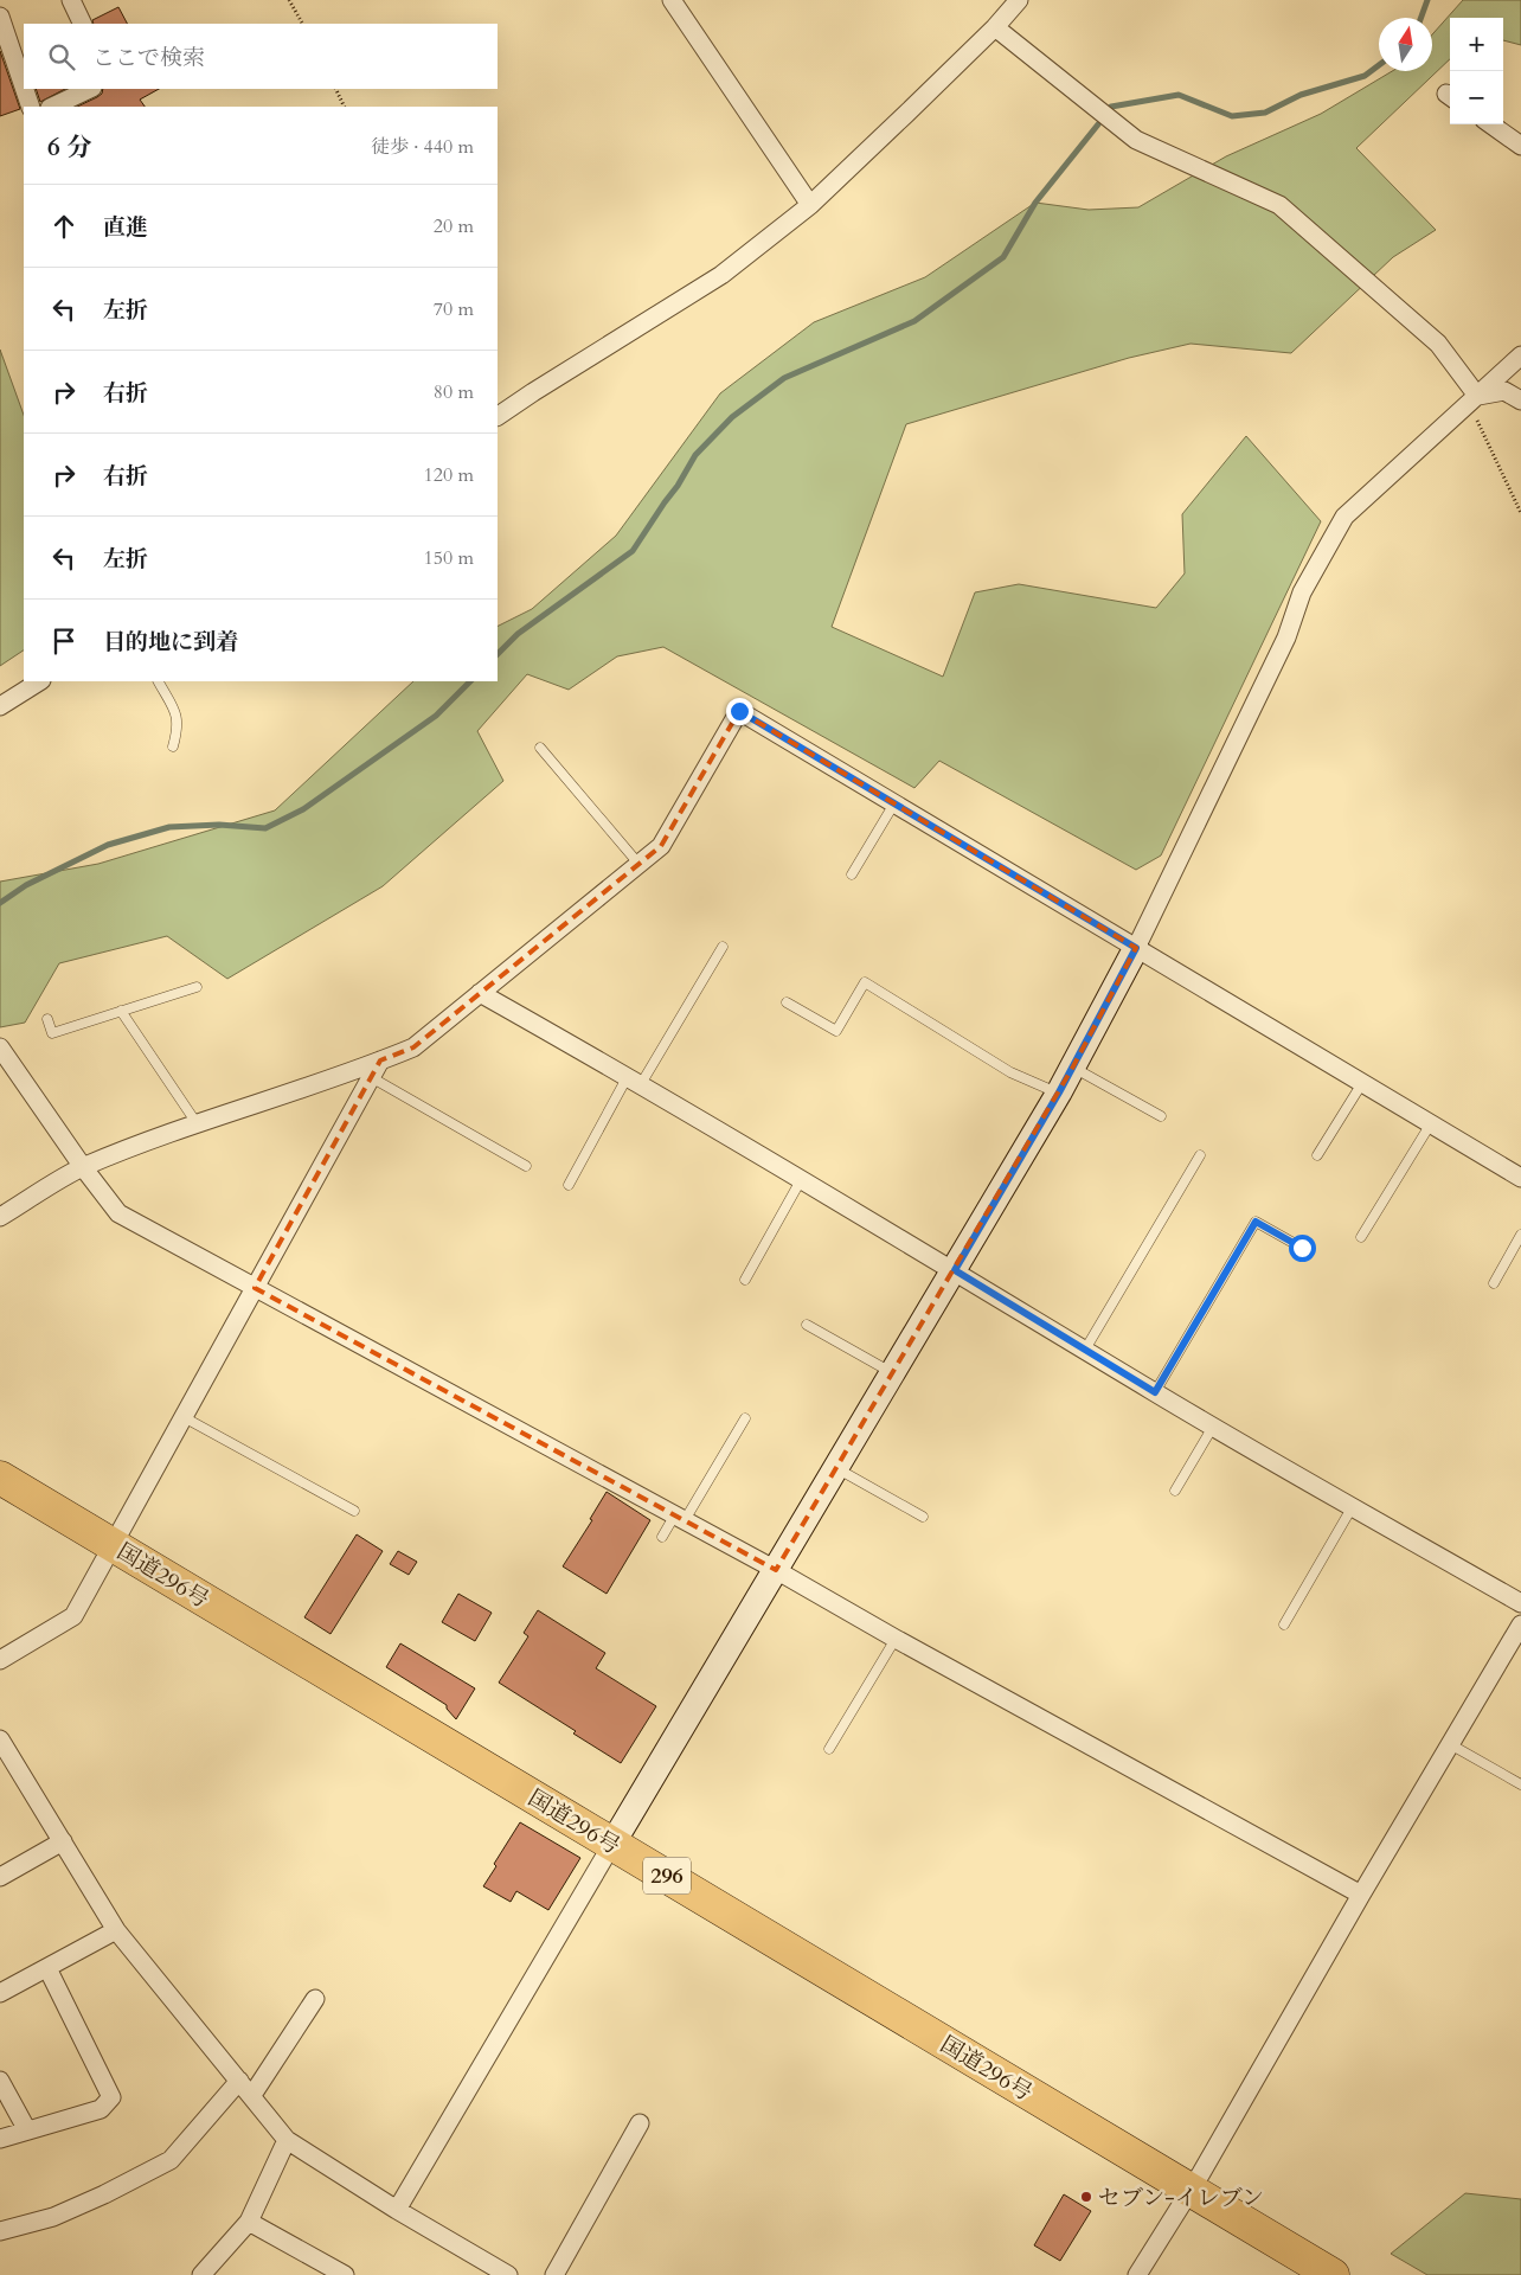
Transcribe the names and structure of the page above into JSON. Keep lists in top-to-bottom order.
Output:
{
  "streets": {
    "highway": ["国道296号", "296"]
  },
  "places": ["セブン-イレブン"],
  "north": "top",
  "page": {
    "map_buttons": ["+", "−"],
    "search": "ここで検索",
    "heading": ["6 分", "徒歩 · 440 m"],
    "list": [
      ["直進", "20 m"],
      ["左折", "70 m"],
      ["右折", "80 m"],
      ["右折", "120 m"],
      ["左折", "150 m"],
      "目的地に到着"
    ]
  }
}
